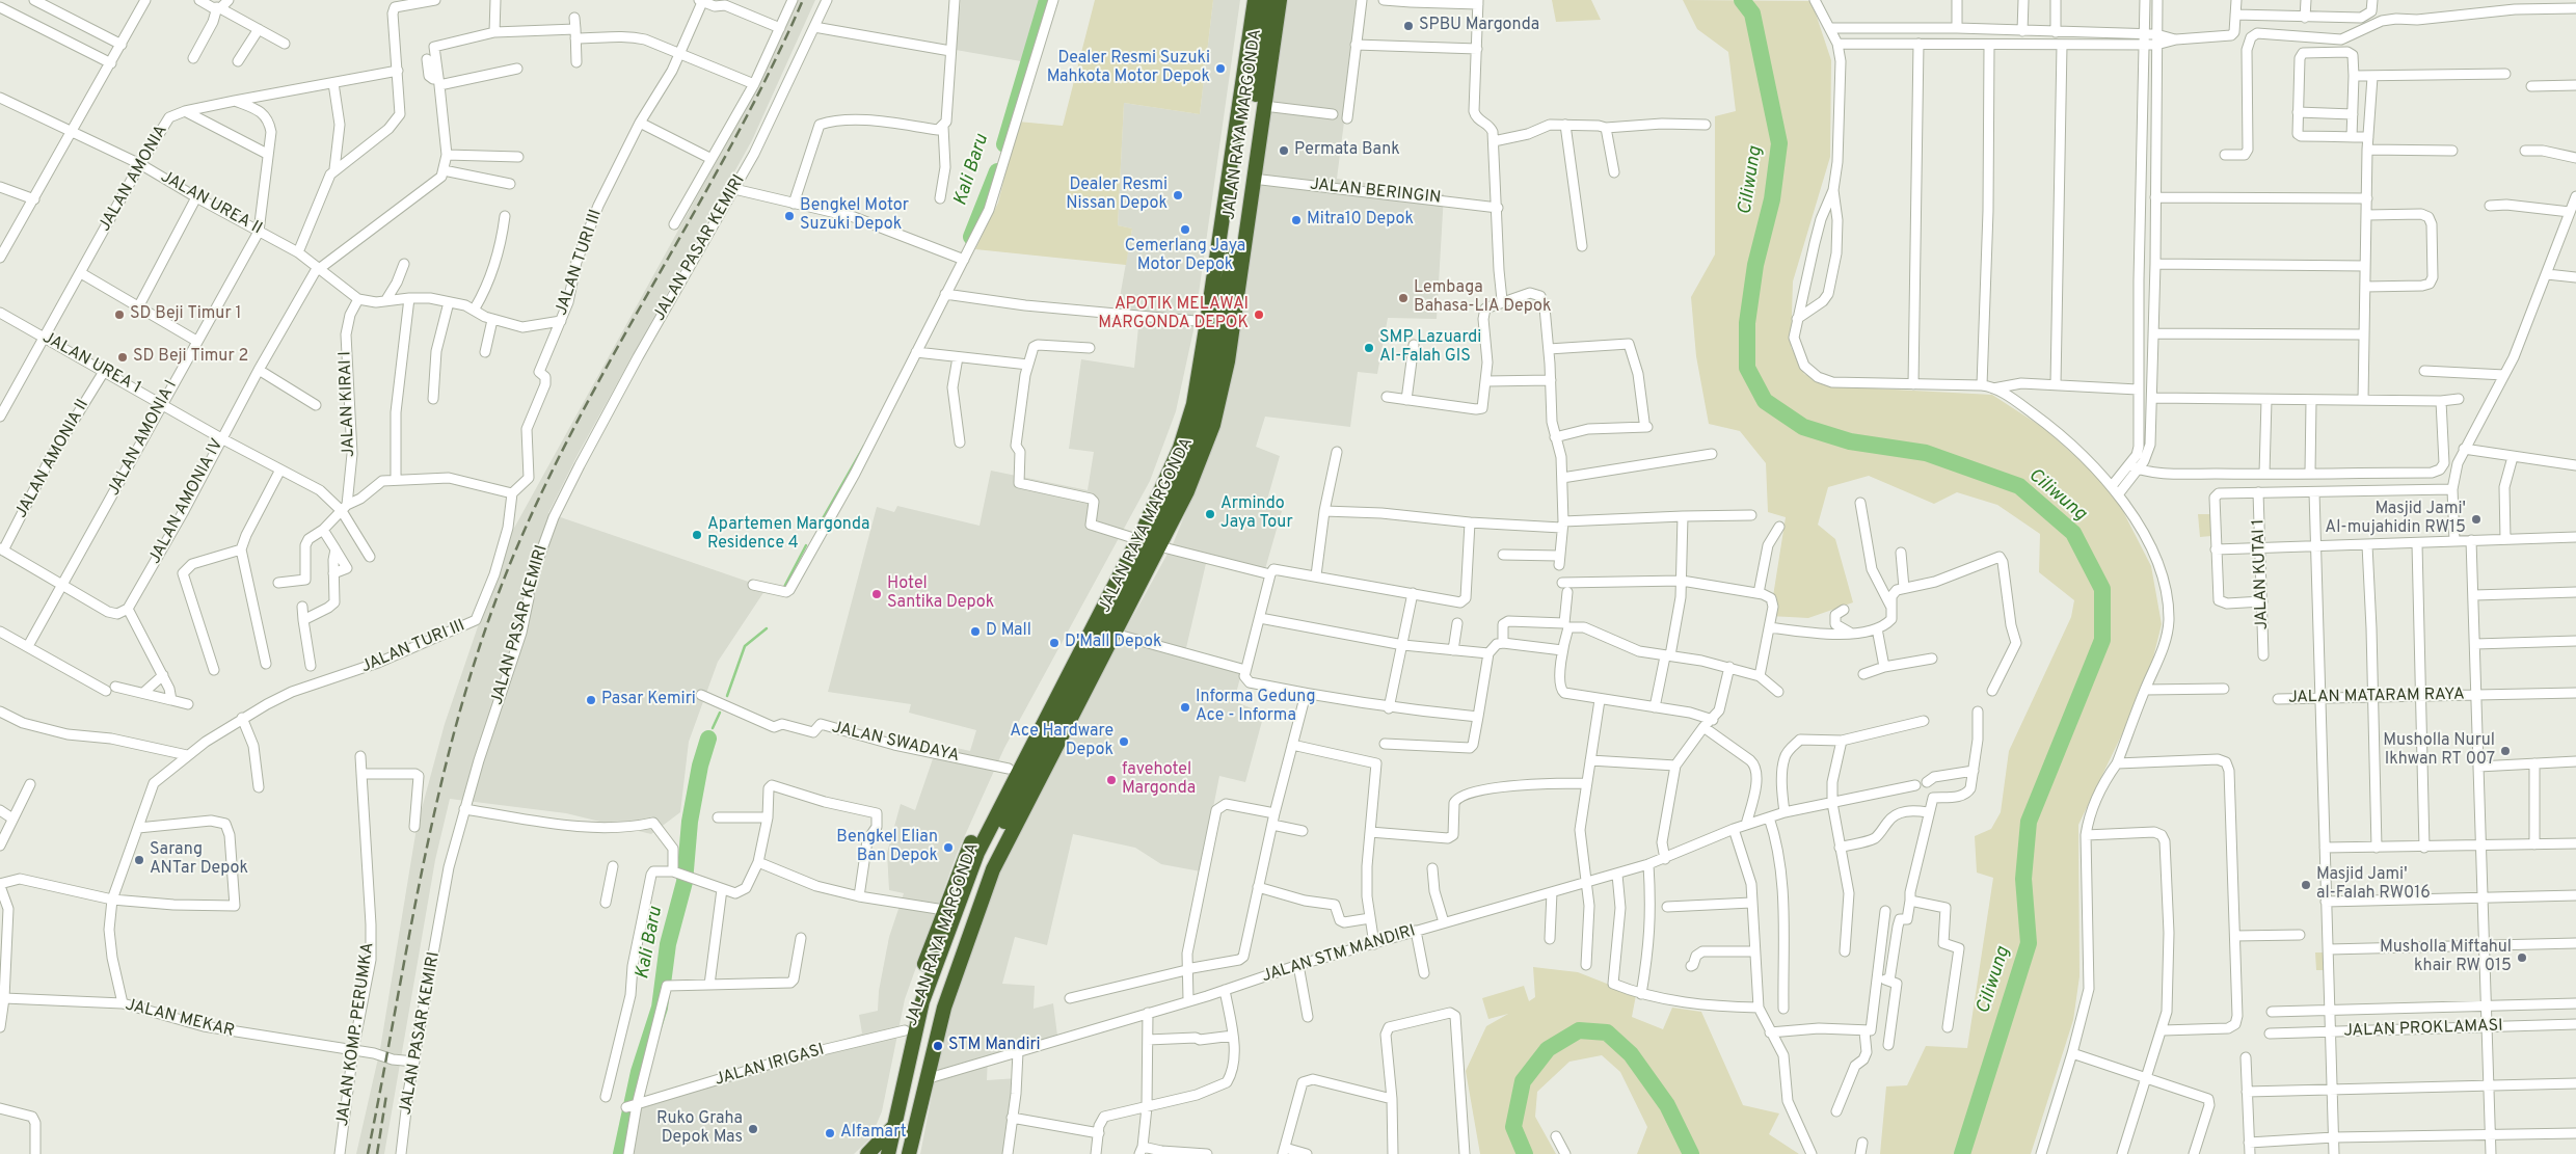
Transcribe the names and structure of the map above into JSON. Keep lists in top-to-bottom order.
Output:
{
  "streets": {
    "highway": ["JALAN RAYA MARGONDA"],
    "street": [
      "JALAN AMONIA",
      "JALAN BERINGIN",
      "JALAN UREA II",
      "JALAN PASAR KEMIRI",
      "JALAN TURI III",
      "JALAN UREA 1",
      "JALAN KIRAI I",
      "JALAN AMONIA I",
      "JALAN AMONIA II",
      "JALAN AMONIA IV",
      "JALAN KUTAI 1",
      "JALAN MATARAM RAYA",
      "JALAN SWADAYA",
      "JALAN STM MANDIRI",
      "JALAN MEKAR",
      "JALAN PROKLAMASI",
      "JALAN KOMP. PERUMKA",
      "JALAN IRIGASI"
    ]
  },
  "crossings": [
    ["JALAN RAYA MARGONDA", "JALAN BERINGIN"],
    ["JALAN RAYA MARGONDA", "JALAN SWADAYA"],
    ["JALAN RAYA MARGONDA", "JALAN STM MANDIRI"],
    ["JALAN RAYA MARGONDA", "JALAN IRIGASI"],
    ["JALAN AMONIA", "JALAN UREA II"],
    ["JALAN AMONIA", "JALAN UREA 1"],
    ["JALAN UREA II", "JALAN KIRAI I"],
    ["JALAN UREA II", "JALAN AMONIA I"],
    ["JALAN UREA II", "JALAN AMONIA IV"],
    ["JALAN PASAR KEMIRI", "JALAN MEKAR"],
    ["JALAN TURI III", "JALAN MEKAR"],
    ["JALAN UREA 1", "JALAN KIRAI I"],
    ["JALAN UREA 1", "JALAN AMONIA I"],
    ["JALAN UREA 1", "JALAN AMONIA II"],
    ["JALAN UREA 1", "JALAN AMONIA IV"],
    ["JALAN MEKAR", "JALAN KOMP. PERUMKA"]
  ],
  "water": ["Kali Baru", "Ciliwung"],
  "places": [
    "SPBU Margonda",
    "Dealer Resmi Suzuki Mahkota Motor Depok",
    "Permata Bank",
    "Dealer Resmi Nissan Depok",
    "Bengkel Motor Suzuki Depok",
    "Mitra10 Depok",
    "Cemerlang Jaya Motor Depok",
    "Lembaga Bahasa-LIA Depok",
    "SD Beji Timur 1",
    "APOTIK MELAWAI MARGONDA DEPOK",
    "SMP Lazuardi Al-Falah GIS",
    "SD Beji Timur 2",
    "Armindo Jaya Tour",
    "Masjid Jami' Al-mujahidin RW15",
    "Apartemen Margonda Residence 4",
    "Hotel Santika Depok",
    "D Mall",
    "D'Mall Depok",
    "Pasar Kemiri",
    "Informa Gedung Ace - Informa",
    "Ace Hardware Depok",
    "Musholla Nurul Ikhwan RT 007",
    "favehotel Margonda",
    "Bengkel Elian Ban Depok",
    "Sarang ANTar Depok",
    "Masjid Jami' al-Falah RW016",
    "Musholla Miftahul khair RW 015",
    "STM Mandiri",
    "Ruko Graha Depok Mas",
    "Alfamart"
  ]
}
